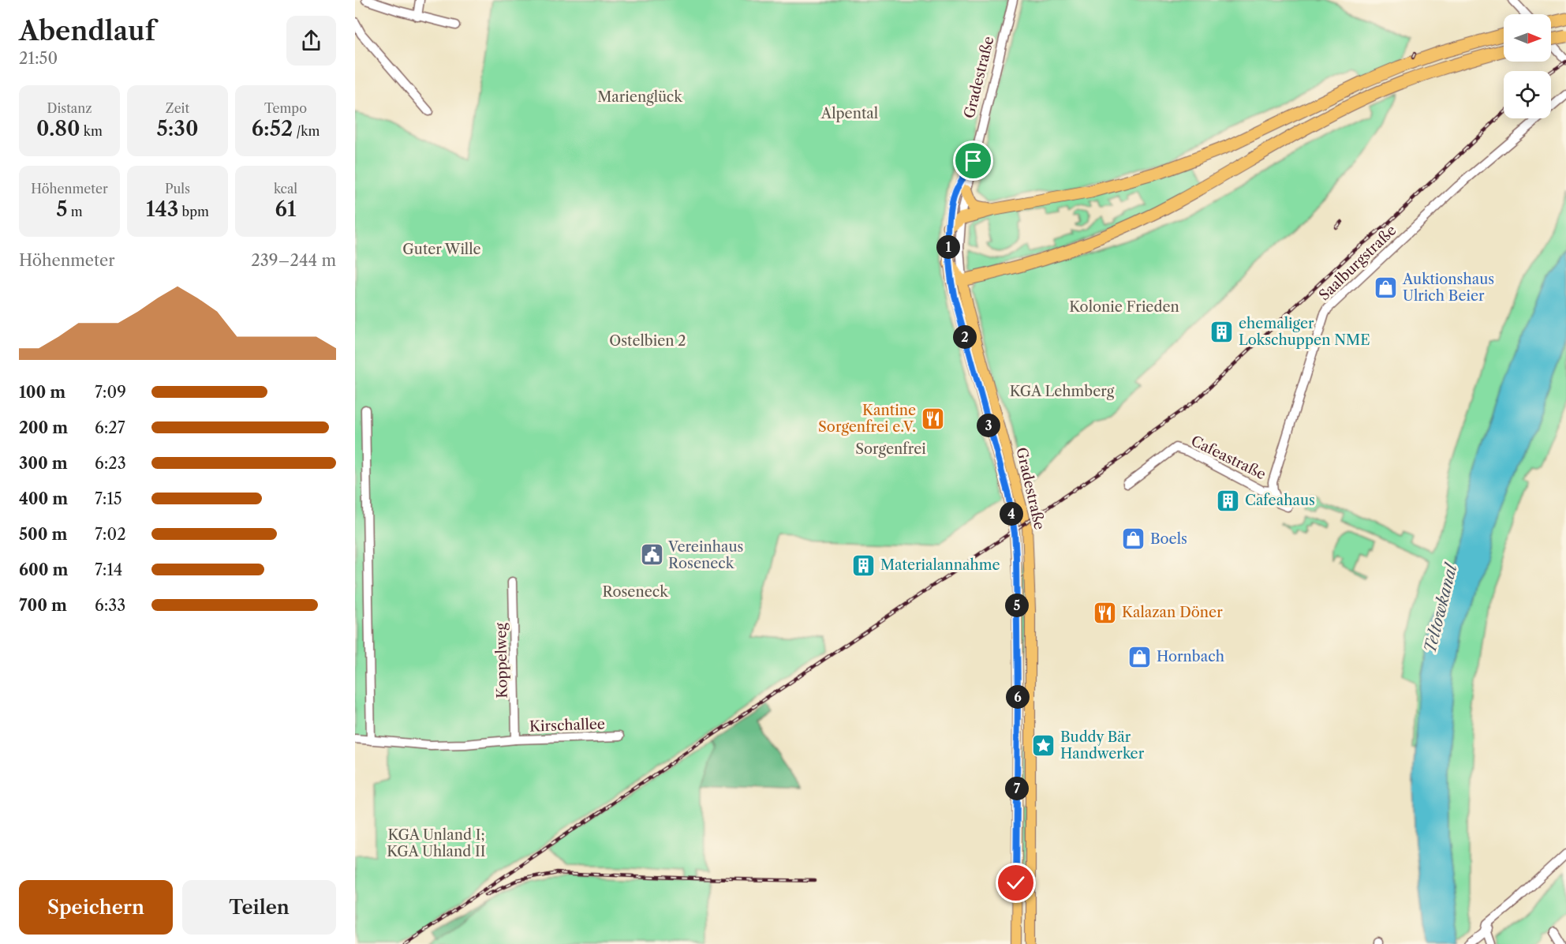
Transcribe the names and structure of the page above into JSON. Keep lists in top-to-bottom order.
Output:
{
  "streets": {
    "main road": ["Gradestraße"],
    "street": [
      "Saalburgstraße",
      "Cafeastraße",
      "Koppelweg",
      "Kirschallee"
    ]
  },
  "crossings": [
    ["Saalburgstraße", "Cafeastraße"],
    ["Koppelweg", "Kirschallee"]
  ],
  "water": ["Teltowkanal"],
  "parks": [
    "Marienglück",
    "Alpental",
    "Guter Wille",
    "Kolonie Frieden",
    "Ostelbien 2",
    "KGA Lehmberg",
    "Sorgenfrei",
    "Roseneck",
    "KGA Unland I; KGA Uhland II"
  ],
  "places": {
    "shop": ["Auktionshaus Ulrich Beier", "Boels", "Hornbach"],
    "building": ["ehemaliger Lokschuppen NME", "Cafeahaus", "Materialannahme"],
    "restaurant": ["Kantine Sorgenfrei e.V.", "Kalazan Döner"],
    "public building": ["Vereinhaus Roseneck"],
    "place": ["Buddy Bär Handwerker"]
  },
  "north": "right",
  "page": {
    "heading": ["Abendlauf", "21:50"],
    "stats": [
      ["Distanz", "0.80 km"],
      ["Zeit", "5:30"],
      ["Tempo", "6:52 /km"],
      ["Höhenmeter", "5 m"],
      ["Puls", "143 bpm"],
      ["kcal", "61"]
    ],
    "pins": [
      "1",
      "2",
      "3",
      "4",
      "5",
      "6",
      "7"
    ],
    "chart": ["Höhenmeter", "239–244 m"],
    "list": [
      {
        "name": "100 m",
        "note": "7:09"
      },
      {
        "name": "200 m",
        "note": "6:27"
      },
      {
        "name": "300 m",
        "note": "6:23"
      },
      {
        "name": "400 m",
        "note": "7:15"
      },
      {
        "name": "500 m",
        "note": "7:02"
      },
      {
        "name": "600 m",
        "note": "7:14"
      },
      {
        "name": "700 m",
        "note": "6:33"
      }
    ],
    "buttons": ["Speichern", "Teilen"]
  }
}
